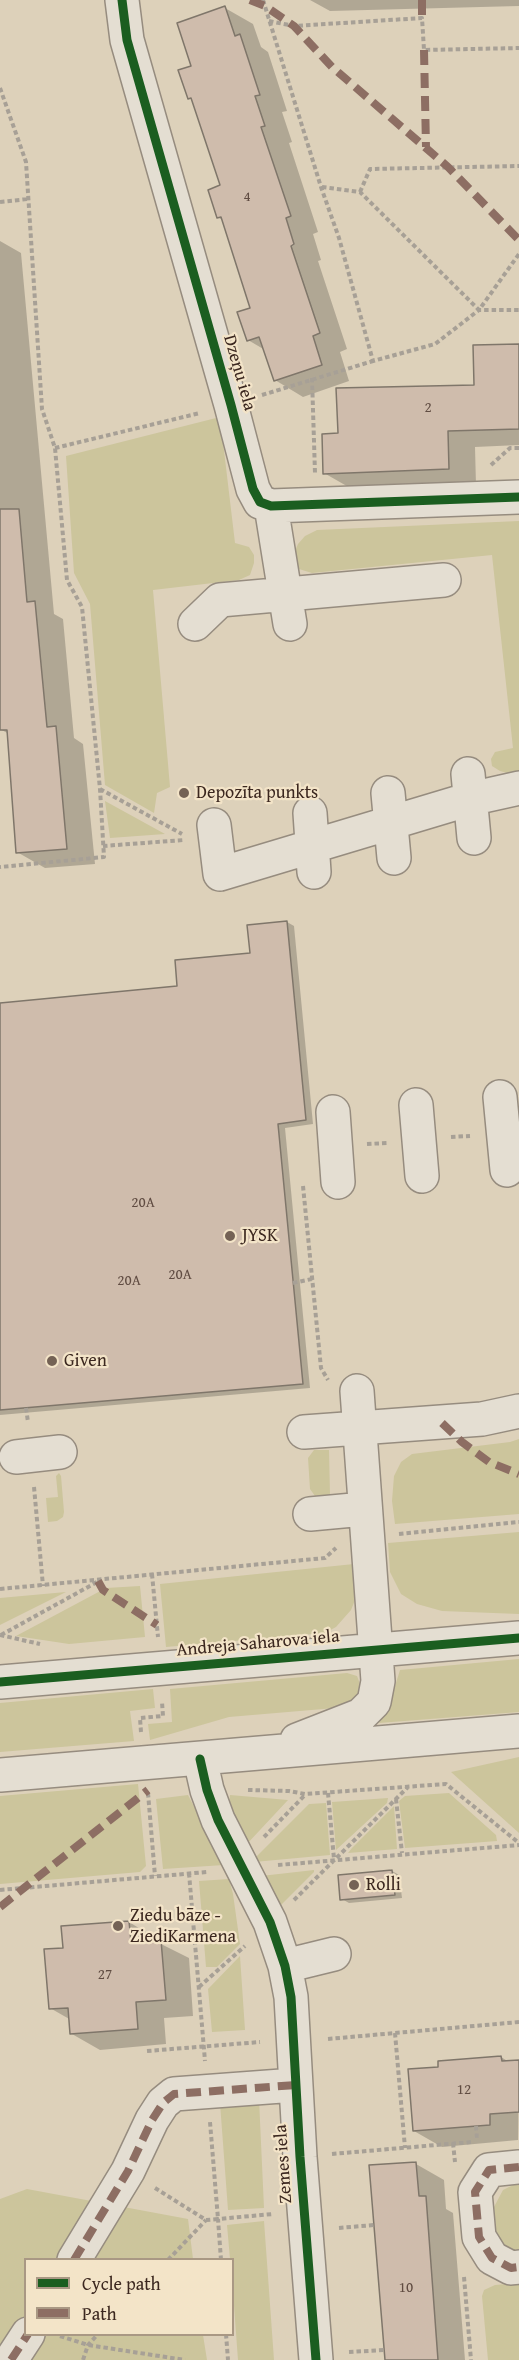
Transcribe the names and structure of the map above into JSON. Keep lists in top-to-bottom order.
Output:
{
  "streets": {
    "street": ["Dzeņu iela", "Andreja Saharova iela", "Zemes iela"]
  },
  "places": [
    "Depozīta punkts",
    "JYSK",
    "Given",
    "Rolli",
    "Ziedu bāze - ZiediKarmena"
  ],
  "house_numbers": [
    "4",
    "2",
    "20A",
    "20A",
    "20A",
    "27",
    "12",
    "10"
  ],
  "legend": ["Cycle path", "Path"]
}
